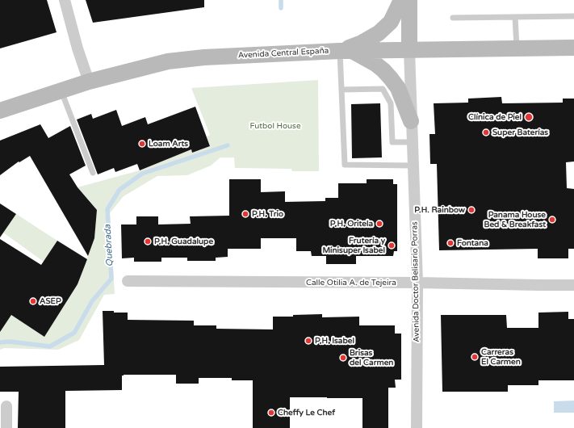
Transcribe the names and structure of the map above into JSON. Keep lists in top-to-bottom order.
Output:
{
  "streets": {
    "main road": ["Avenida Central España", "Avenida Doctor Belisario Porras"],
    "street": ["Calle Otilia A. de Tejeira"]
  },
  "crossings": [
    ["Avenida Central España", "Avenida Doctor Belisario Porras"],
    ["Avenida Doctor Belisario Porras", "Calle Otilia A. de Tejeira"]
  ],
  "water": ["Quebrada"],
  "parks": ["Futbol House"],
  "places": [
    "Clínica de Piel",
    "Super Baterías",
    "Loam Arts",
    "P.H. Rainbow",
    "P.H. Trio",
    "Panama House Bed & Breakfast",
    "P.H. Oritela",
    "P.H. Guadalupe",
    "Fontana",
    "Frutería y Minisuper Isabel",
    "ASEP",
    "P.H. Isabel",
    "Carreras El Carmen",
    "Brisas del Carmen",
    "Cheffy Le Chef"
  ]
}
